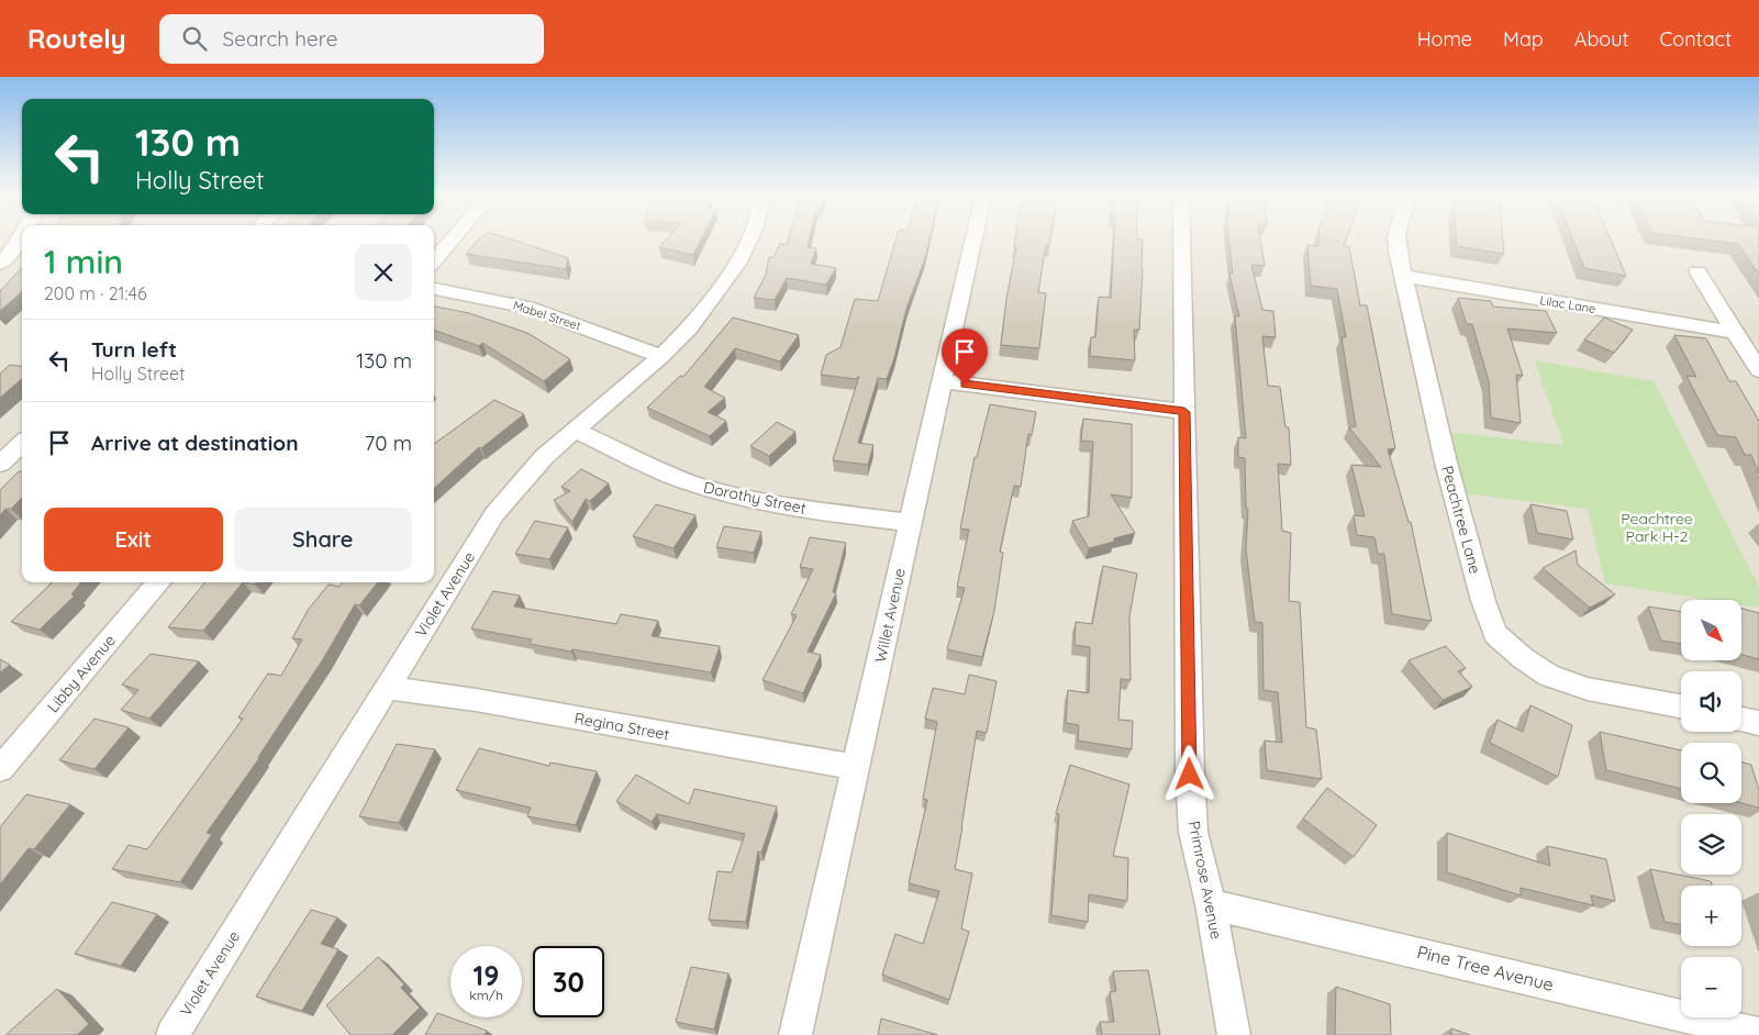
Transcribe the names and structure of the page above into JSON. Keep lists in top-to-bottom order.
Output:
{
  "streets": {
    "street": [
      "Lilac Lane",
      "Mabel Street",
      "Dorothy Street",
      "Peachtree Lane",
      "Violet Avenue",
      "Willet Avenue",
      "Libby Avenue",
      "Regina Street",
      "Primrose Avenue",
      "Pine Tree Avenue"
    ]
  },
  "crossings": [
    ["Lilac Lane", "Peachtree Lane"],
    ["Mabel Street", "Violet Avenue"],
    ["Dorothy Street", "Violet Avenue"],
    ["Dorothy Street", "Willet Avenue"],
    ["Violet Avenue", "Regina Street"],
    ["Willet Avenue", "Regina Street"],
    ["Primrose Avenue", "Pine Tree Avenue"]
  ],
  "parks": ["Peachtree Park H-2"],
  "north": "bottom right",
  "page": {
    "header": "Routely",
    "search": "Search here",
    "nav": [
      "Home",
      "Map",
      "About",
      "Contact"
    ],
    "turn": ["130 m", "Holly Street"],
    "heading": ["1 min", "200 m · 21:46"],
    "list": [
      {
        "name": "Turn left",
        "note": "Holly Street",
        "value": "130 m"
      },
      {
        "name": "Arrive at destination",
        "value": "70 m"
      }
    ],
    "buttons": ["Exit", "Share"],
    "map_buttons": ["+", "−"],
    "speed": "19 km/h",
    "limit": "30"
  }
}
